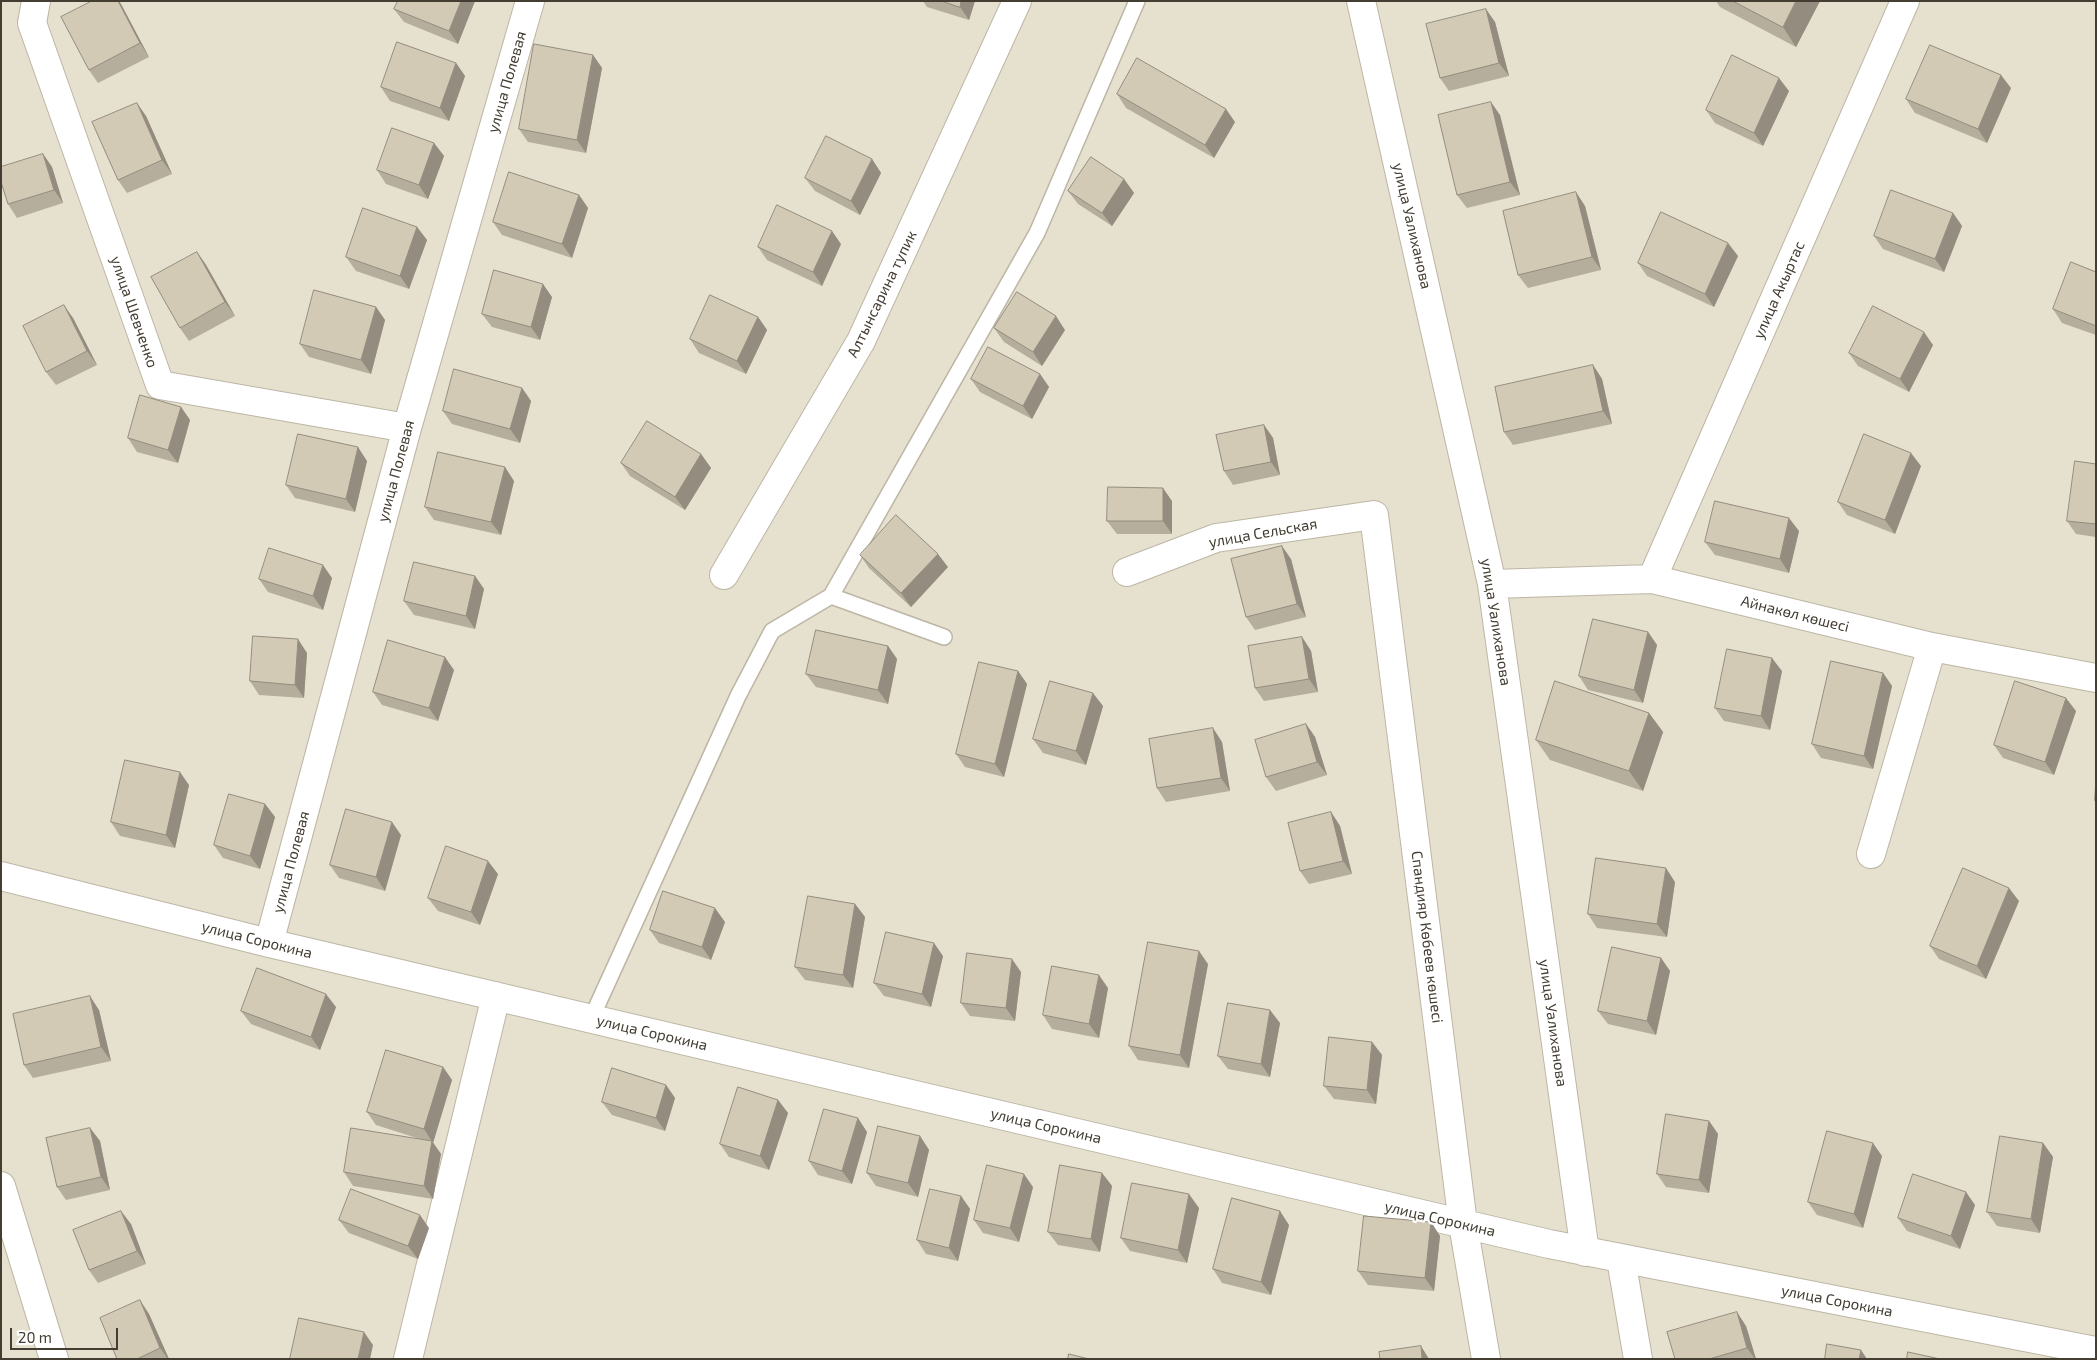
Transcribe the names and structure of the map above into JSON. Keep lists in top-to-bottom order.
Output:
{
  "streets": {
    "street": [
      "улица Полевая",
      "улица Уалиханова",
      "улица Акыртас",
      "Алтынсарина тупик",
      "улица Шевченко",
      "улица Сельская",
      "Айнакөл көшесі",
      "Спандияр Көбеев көшесі",
      "улица Сорокина"
    ]
  },
  "crossings": [
    ["улица Полевая", "улица Шевченко"],
    ["улица Полевая", "улица Сорокина"],
    ["улица Уалиханова", "Айнакөл көшесі"],
    ["улица Уалиханова", "улица Сорокина"],
    ["улица Акыртас", "Айнакөл көшесі"],
    ["улица Сельская", "Спандияр Көбеев көшесі"],
    ["Спандияр Көбеев көшесі", "улица Сорокина"]
  ],
  "scale_bar": "20 m"
}
